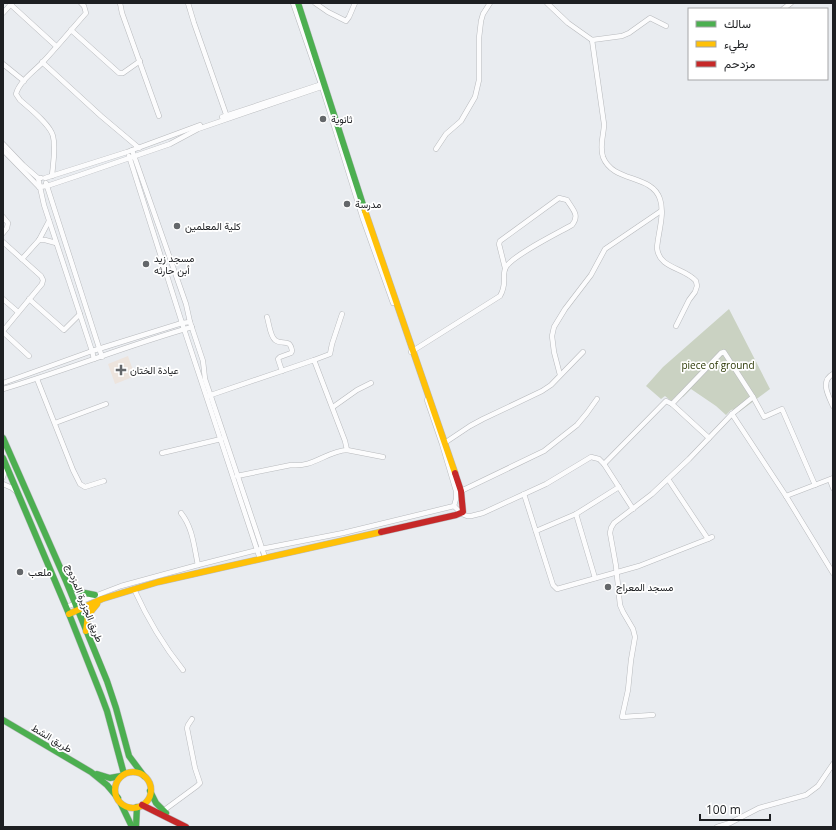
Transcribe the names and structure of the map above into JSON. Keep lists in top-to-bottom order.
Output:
{
  "streets": {
    "main road": ["طريق الجزيرة المزدوج", "طريق الشط"]
  },
  "parks": ["piece of ground"],
  "places": {
    "other": [
      "ثانوية",
      "مدرسة",
      "كلية المعلمين",
      "مسجد زيد أبن حارثه",
      "ملعب",
      "مسجد المعراج"
    ],
    "health": ["عيادة الختان"]
  },
  "legend": ["سالك", "بطيء", "مزدحم"],
  "scale_bar": "100 m"
}
